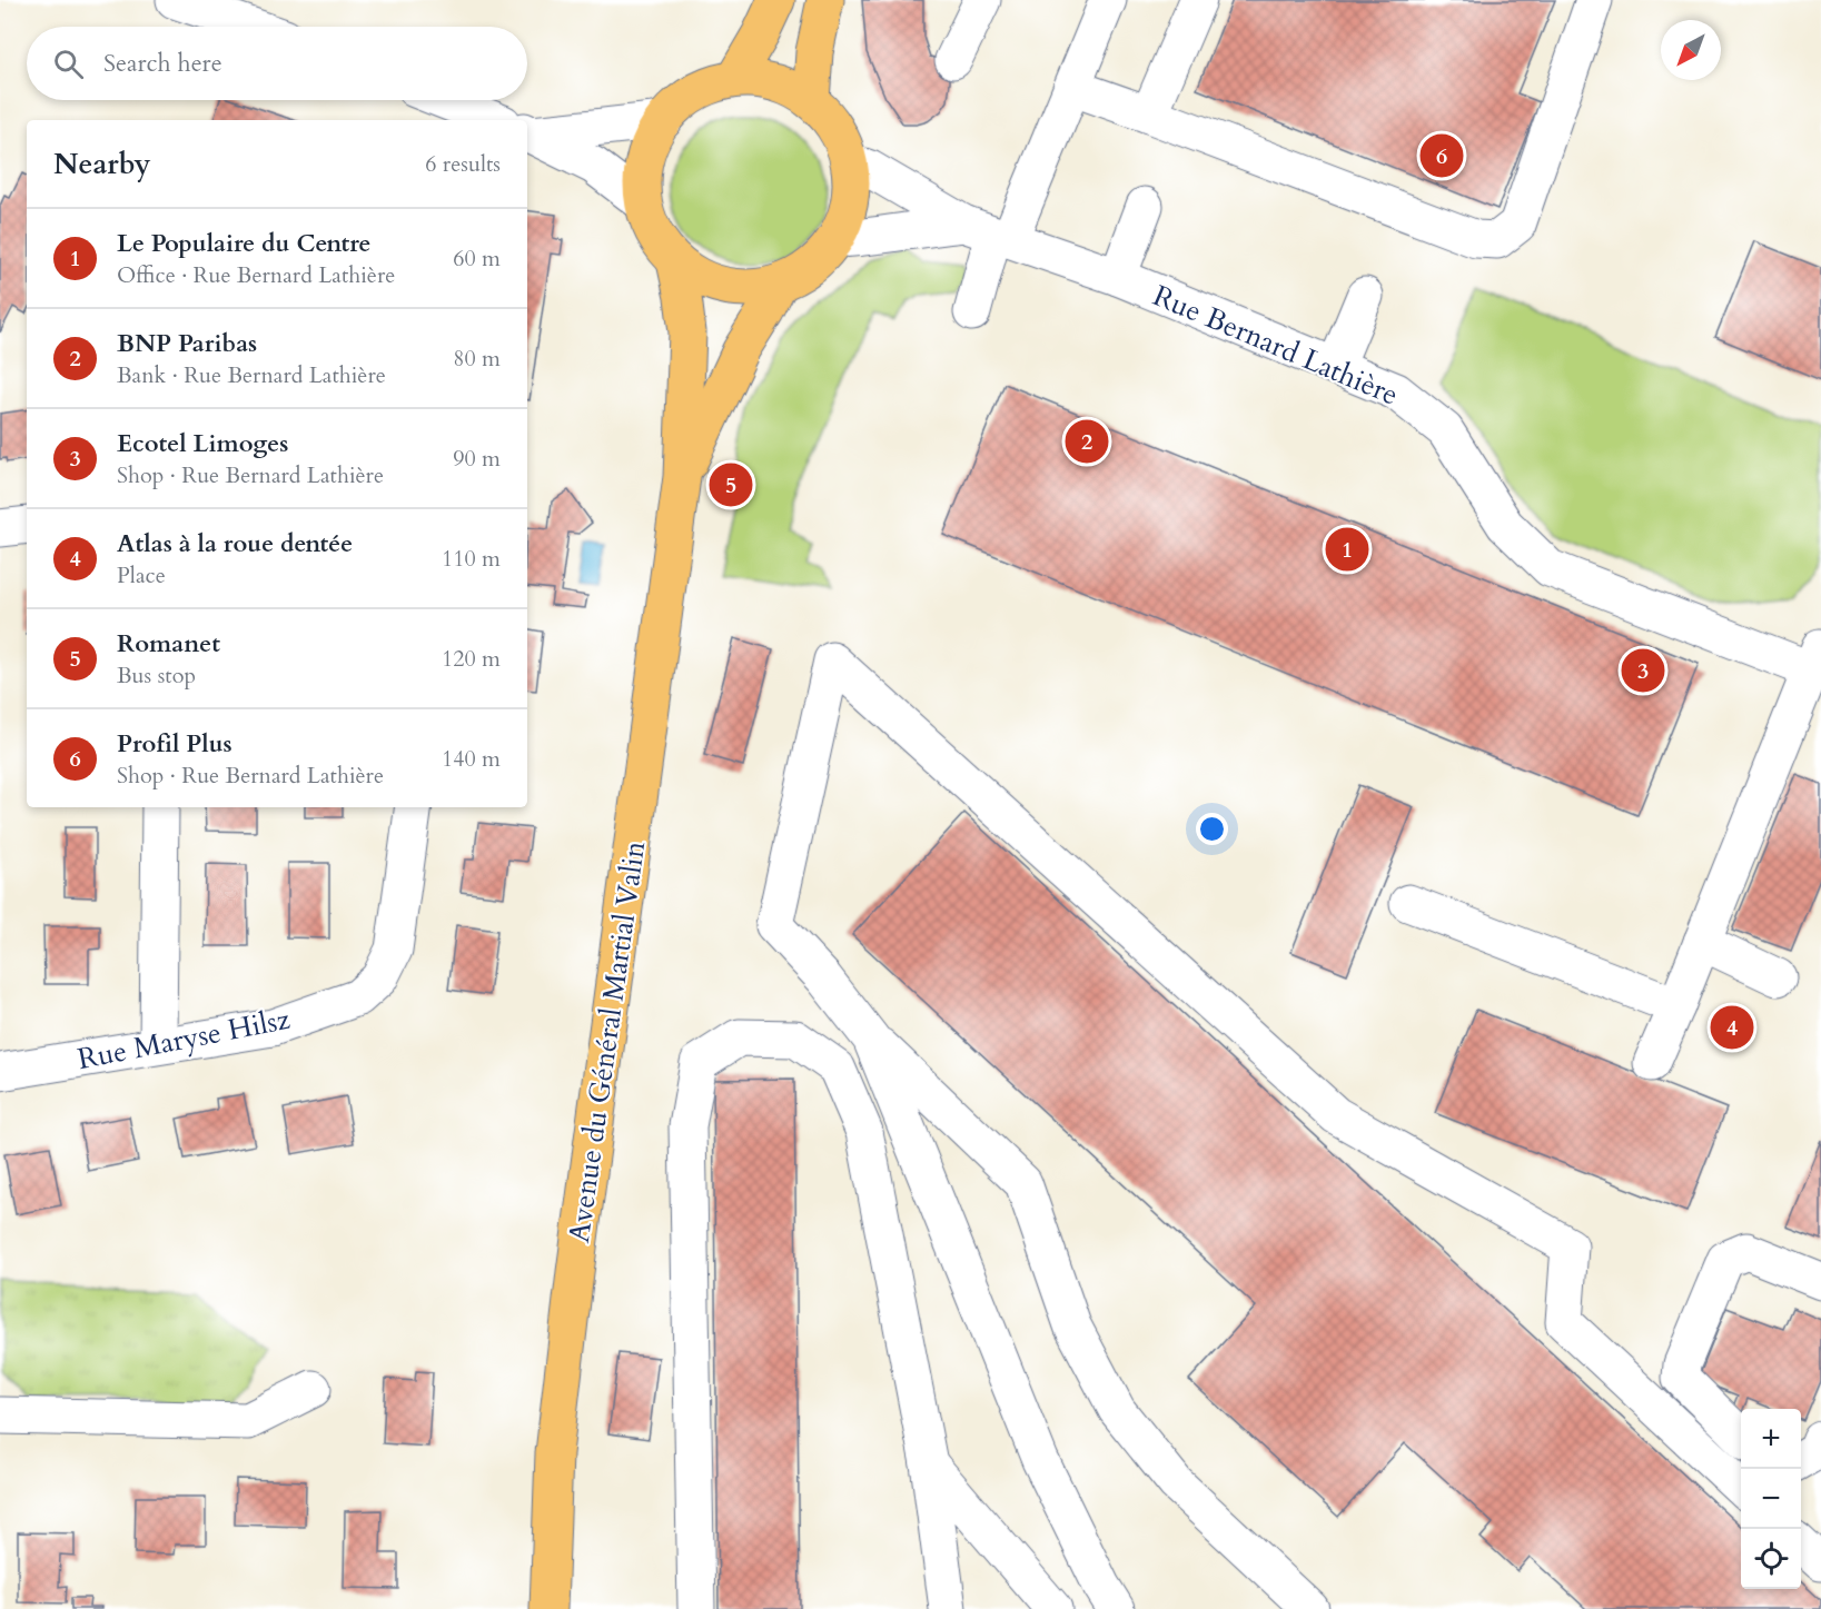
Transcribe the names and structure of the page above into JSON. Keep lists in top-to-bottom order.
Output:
{
  "streets": {
    "main road": ["Avenue du Général Martial Valin"],
    "street": ["Rue Bernard Lathière", "Rue Maryse Hilsz"]
  },
  "crossings": [
    ["Rue Bernard Lathière", "Avenue du Général Martial Valin"]
  ],
  "north": "bottom left",
  "page": {
    "search": "Search here",
    "heading": ["Nearby", "6 results"],
    "pins": [
      "6",
      "2",
      "5",
      "1",
      "3",
      "4"
    ],
    "list": [
      {
        "mark": "1",
        "name": "Le Populaire du Centre",
        "note": "Office · Rue Bernard Lathière",
        "value": "60 m"
      },
      {
        "mark": "2",
        "name": "BNP Paribas",
        "note": "Bank · Rue Bernard Lathière",
        "value": "80 m"
      },
      {
        "mark": "3",
        "name": "Ecotel Limoges",
        "note": "Shop · Rue Bernard Lathière",
        "value": "90 m"
      },
      {
        "mark": "4",
        "name": "Atlas à la roue dentée",
        "note": "Place",
        "value": "110 m"
      },
      {
        "mark": "5",
        "name": "Romanet",
        "note": "Bus stop",
        "value": "120 m"
      },
      {
        "mark": "6",
        "name": "Profil Plus",
        "note": "Shop · Rue Bernard Lathière",
        "value": "140 m"
      }
    ],
    "map_buttons": ["+", "−"]
  }
}
